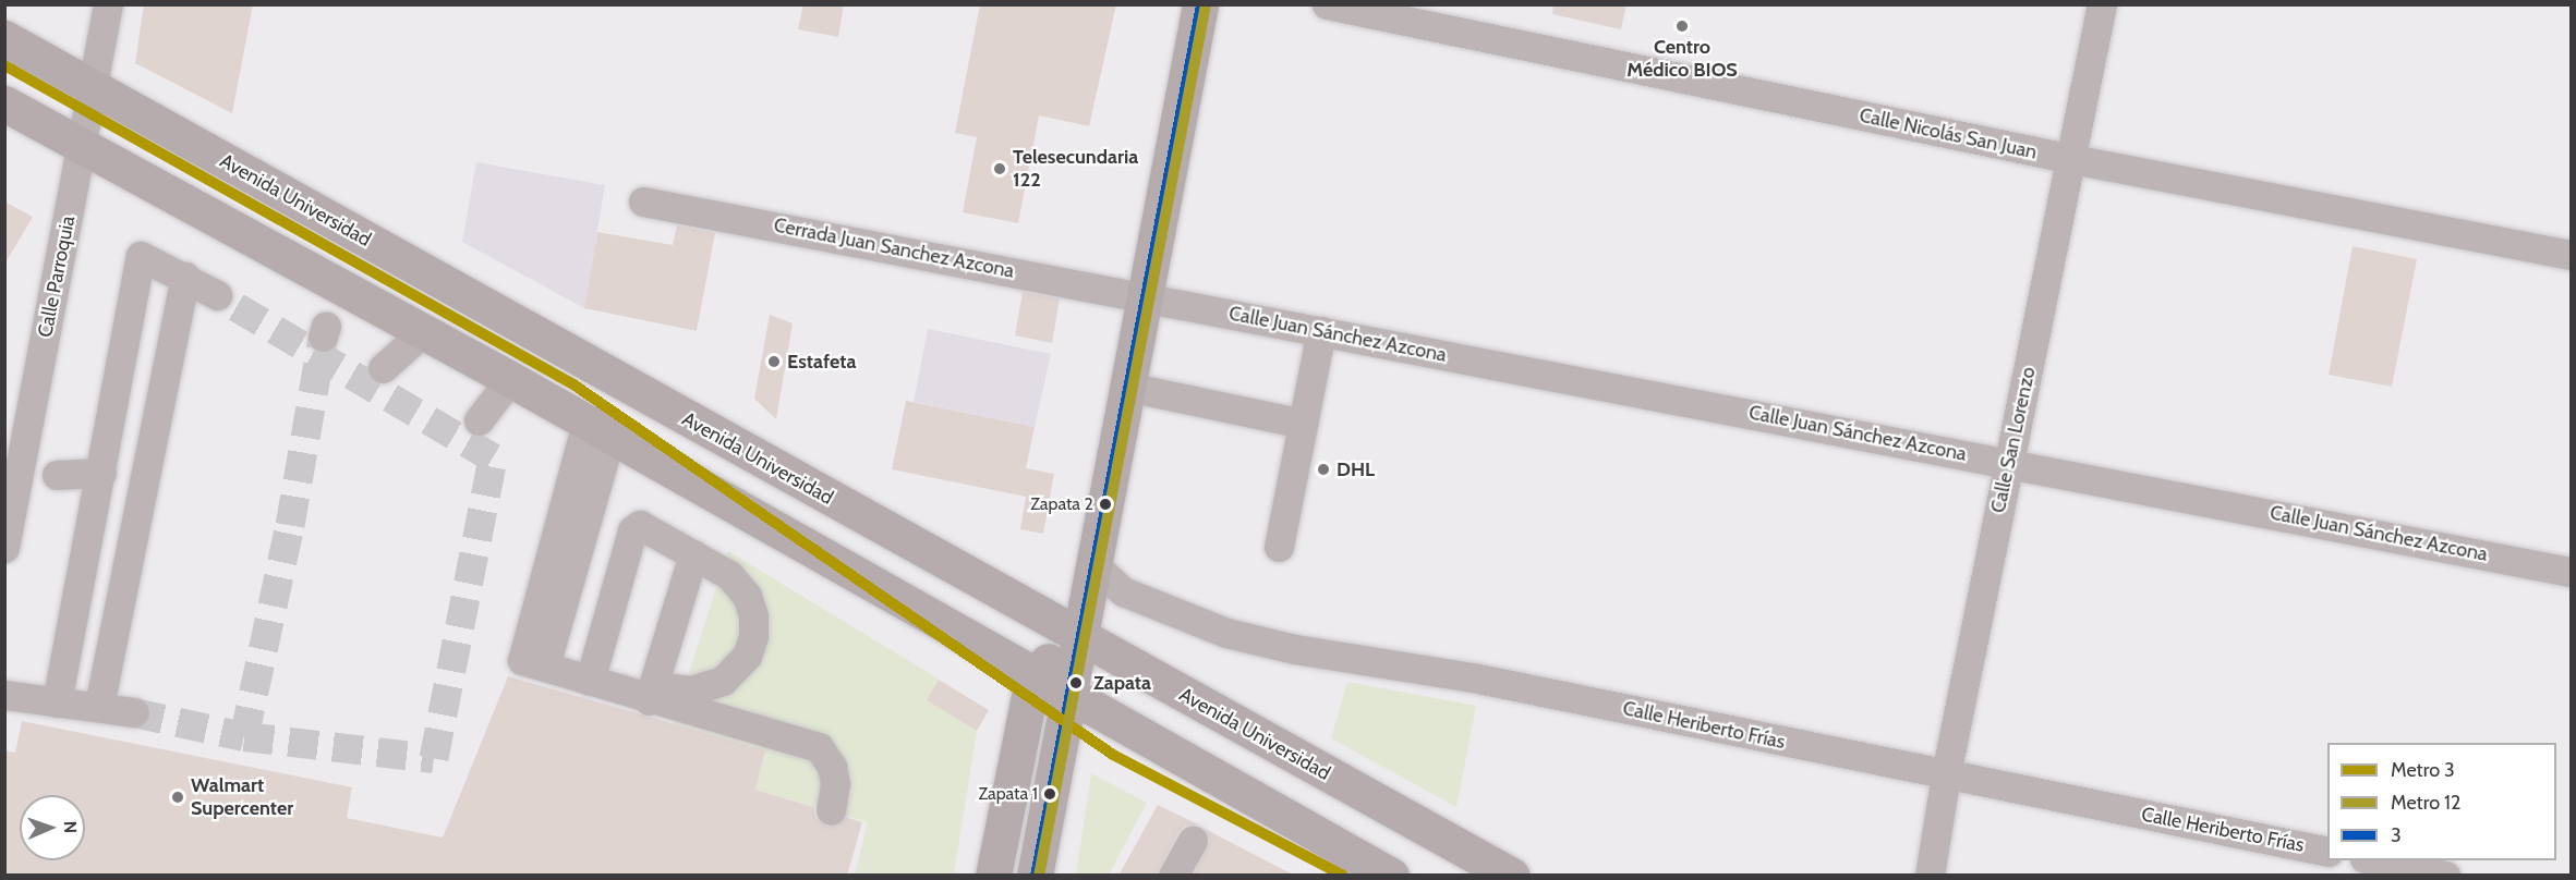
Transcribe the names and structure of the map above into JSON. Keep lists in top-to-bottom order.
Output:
{
  "streets": {
    "main road": ["Avenida Universidad"],
    "street": [
      "Calle Nicolás San Juan",
      "Cerrada Juan Sanchez Azcona",
      "Calle Parroquia",
      "Calle Juan Sánchez Azcona",
      "Calle San Lorenzo",
      "Calle Heriberto Frías"
    ]
  },
  "crossings": [
    ["Calle Nicolás San Juan", "Calle San Lorenzo"],
    ["Avenida Universidad", "Calle Parroquia"],
    ["Cerrada Juan Sanchez Azcona", "Calle Juan Sánchez Azcona"],
    ["Calle Juan Sánchez Azcona", "Calle San Lorenzo"],
    ["Calle San Lorenzo", "Calle Heriberto Frías"]
  ],
  "places": [
    "Centro Médico BIOS",
    "Telesecundaria 122",
    "Estafeta",
    "DHL",
    "Zapata 2",
    "Zapata",
    "Zapata 1",
    "Walmart Supercenter"
  ],
  "lines": ["metro line 12", "transit line 3", "metro line 3"],
  "legend": ["Metro 3", "Metro 12", "3"],
  "north": "right"
}
